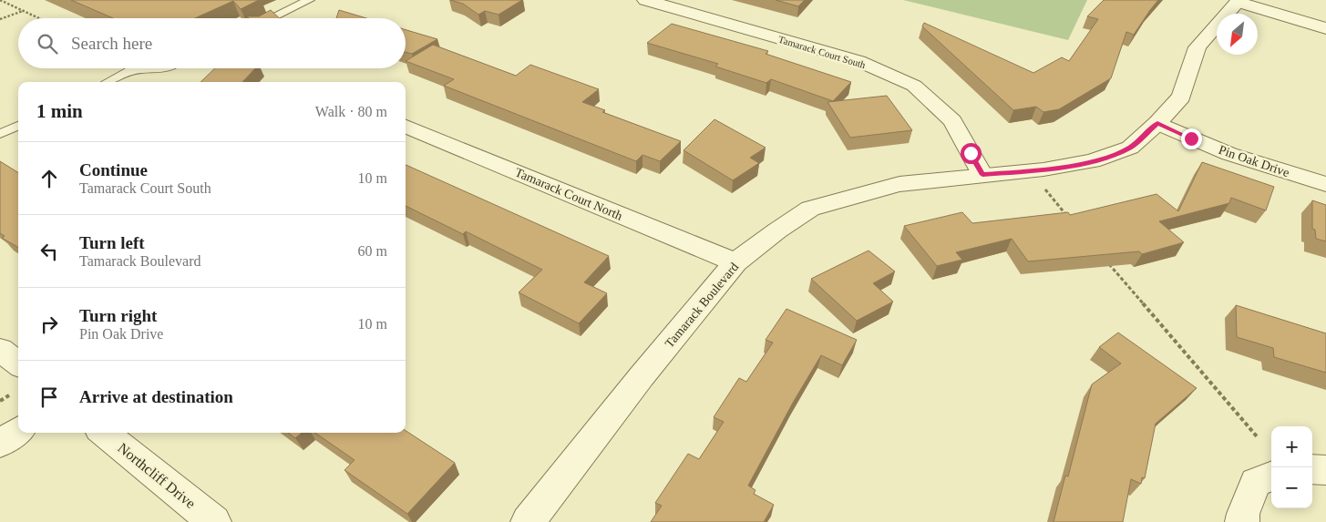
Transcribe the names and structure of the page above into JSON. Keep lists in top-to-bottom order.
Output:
{
  "streets": {
    "street": [
      "Tamarack Court South",
      "Pin Oak Drive",
      "Tamarack Court North",
      "Tamarack Boulevard",
      "Northcliff Drive"
    ]
  },
  "crossings": [
    ["Tamarack Court South", "Tamarack Boulevard"],
    ["Pin Oak Drive", "Tamarack Boulevard"],
    ["Tamarack Court North", "Tamarack Boulevard"]
  ],
  "north": "bottom left",
  "page": {
    "search": "Search here",
    "heading": ["1 min", "Walk · 80 m"],
    "list": [
      ["Continue", "Tamarack Court South", "10 m"],
      ["Turn left", "Tamarack Boulevard", "60 m"],
      ["Turn right", "Pin Oak Drive", "10 m"],
      "Arrive at destination"
    ],
    "map_buttons": ["+", "−"]
  }
}
